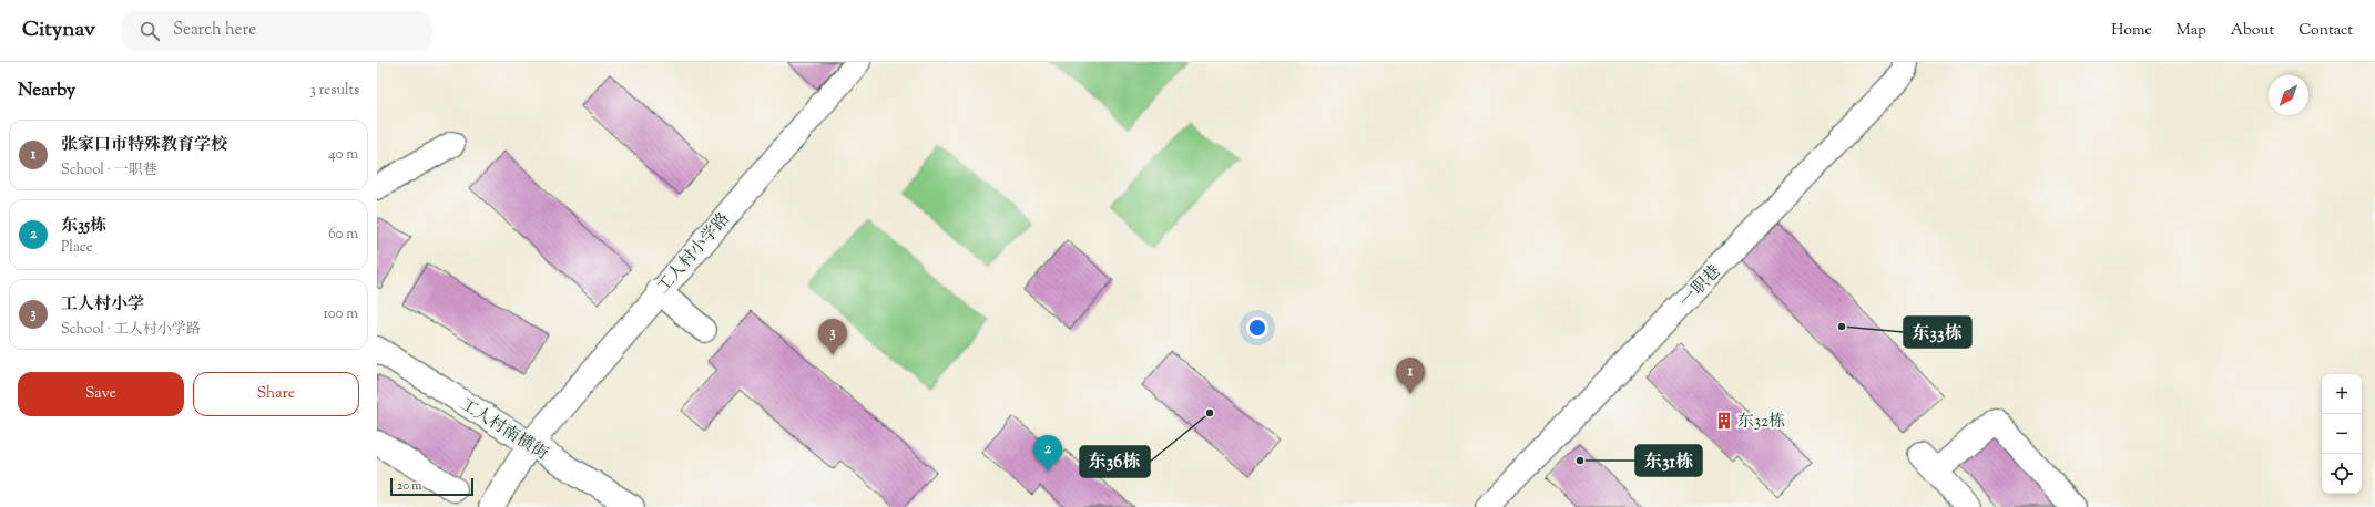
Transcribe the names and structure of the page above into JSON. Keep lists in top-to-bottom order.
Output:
{
  "streets": {
    "street": ["工人村小学路", "一职巷", "工人村南横街"]
  },
  "crossings": [
    ["工人村小学路", "工人村南横街"]
  ],
  "places": {
    "other": ["东33栋", "东36栋", "东31栋"],
    "building": ["东32栋"]
  },
  "scale_bar": "20 m",
  "north": "bottom left",
  "page": {
    "header": "Citynav",
    "search": "Search here",
    "nav": [
      "Home",
      "Map",
      "About",
      "Contact"
    ],
    "heading": ["Nearby", "3 results"],
    "list": [
      {
        "mark": "1",
        "name": "张家口市特殊教育学校",
        "note": "School · 一职巷",
        "value": "40 m"
      },
      {
        "mark": "2",
        "name": "东35栋",
        "note": "Place",
        "value": "60 m"
      },
      {
        "mark": "3",
        "name": "工人村小学",
        "note": "School · 工人村小学路",
        "value": "100 m"
      }
    ],
    "pins": ["3", "1", "2"],
    "buttons": ["Save", "Share"],
    "map_buttons": ["+", "−"],
    "scale": "20 m"
  }
}
